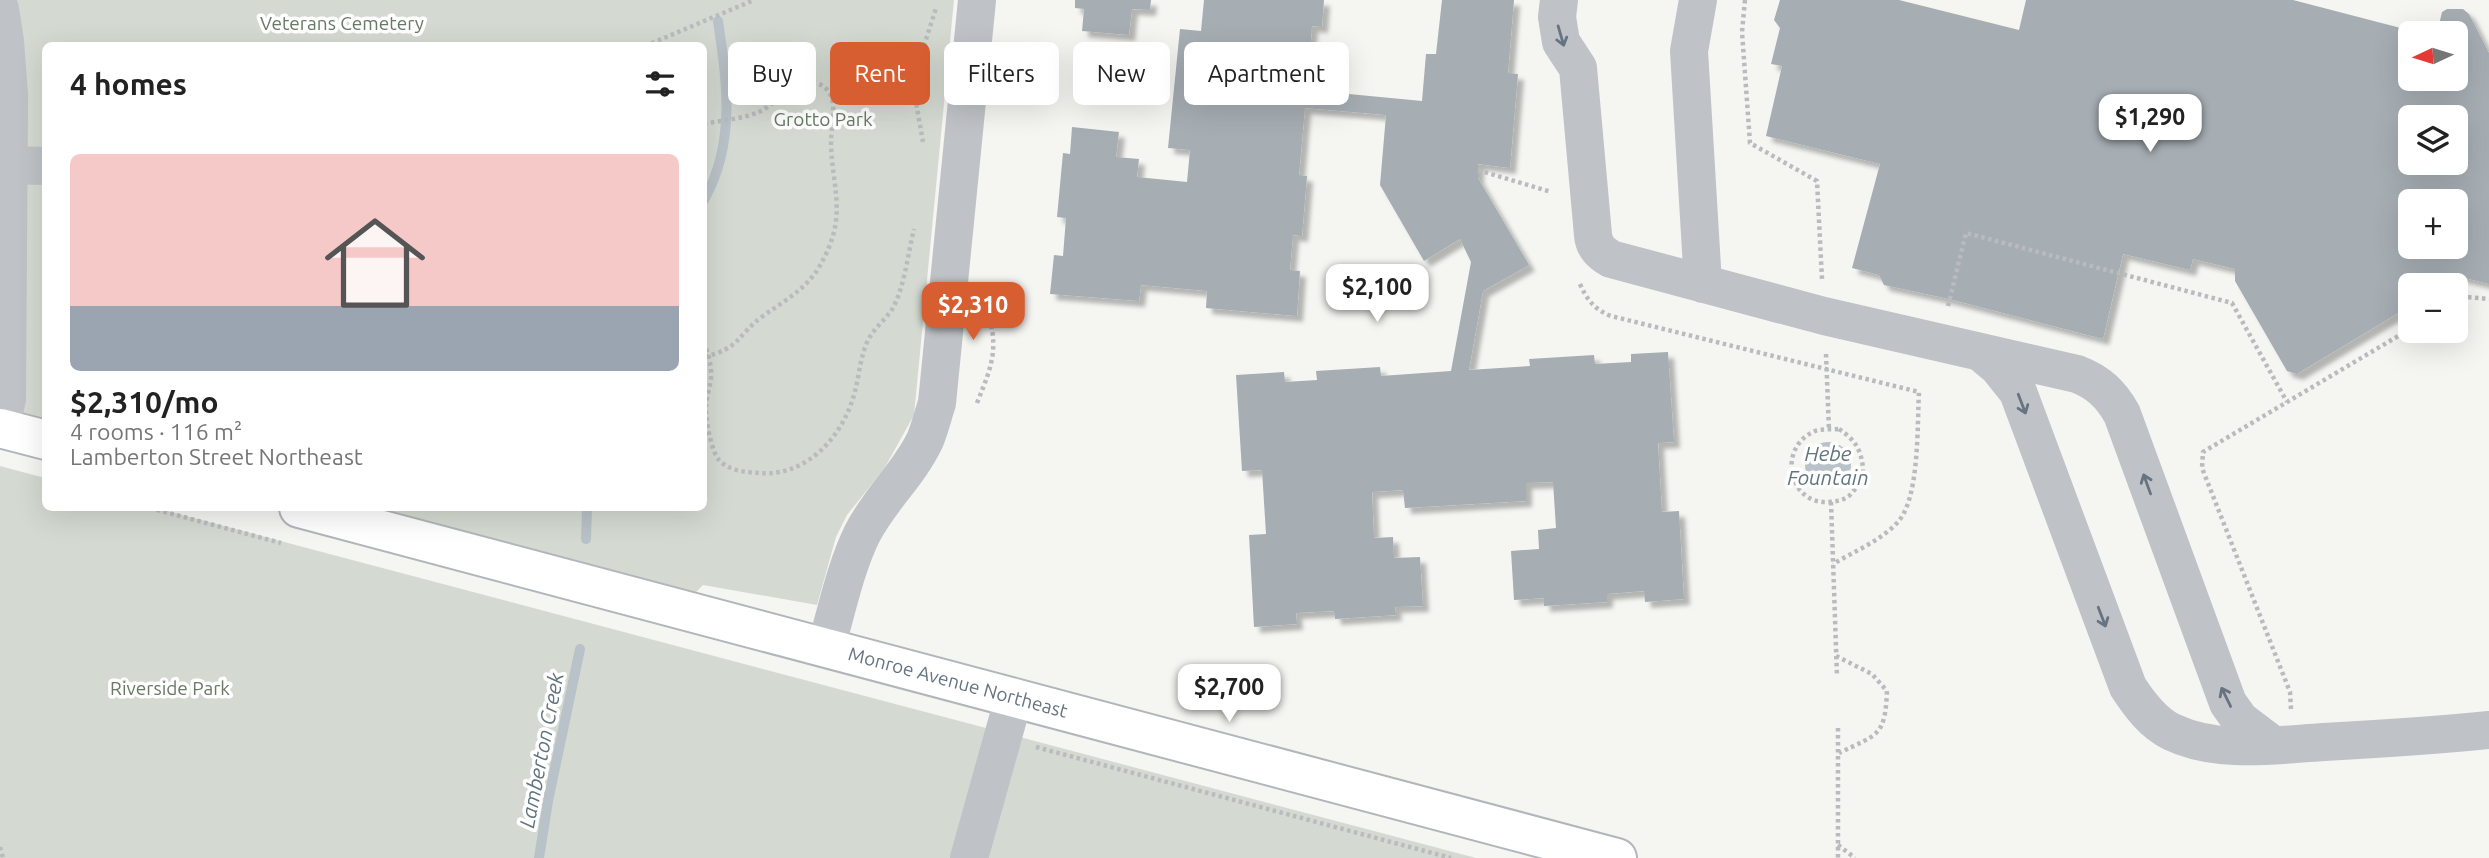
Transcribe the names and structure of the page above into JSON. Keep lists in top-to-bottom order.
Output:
{
  "streets": {
    "main road": ["Monroe Avenue Northeast"]
  },
  "water": ["Hebe Fountain", "Lamberton Creek"],
  "parks": ["Veterans Cemetery", "Grotto Park", "Riverside Park"],
  "north": "left",
  "page": {
    "map_buttons": ["+", "−"],
    "chip": [
      "Buy",
      "Rent",
      "Filters",
      "New",
      "Apartment"
    ],
    "heading": "4 homes",
    "price": [
      "$1,290",
      "$2,100",
      "$2,310",
      "$2,700"
    ],
    "list": [
      {
        "name": "$2,310/mo",
        "note": "4 rooms · 116 m² · Lamberton Street Northeast"
      }
    ]
  }
}
